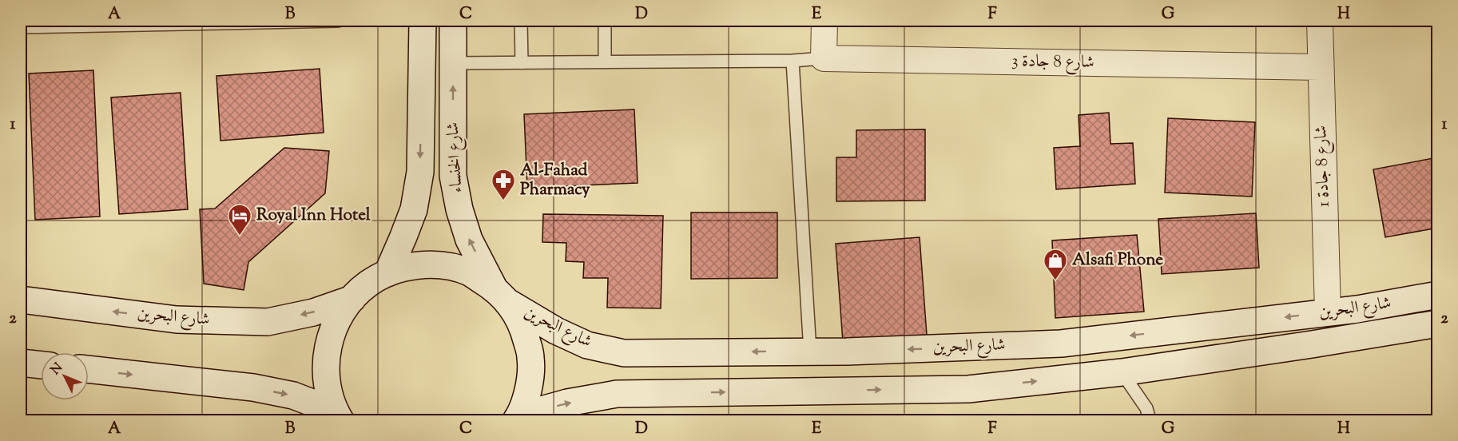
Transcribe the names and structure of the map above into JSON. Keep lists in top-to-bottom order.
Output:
{
  "streets": {
    "street": [
      "شارع 8 جادة 3",
      "شارع الخنساء",
      "شارع 8 جادة 1",
      "شارع البحرين"
    ]
  },
  "crossings": [
    ["شارع 8 جادة 3", "شارع 8 جادة 1"],
    ["شارع الخنساء", "شارع البحرين"],
    ["شارع 8 جادة 1", "شارع البحرين"]
  ],
  "places": {
    "pharmacy": ["Al-Fahad Pharmacy"],
    "hotel": ["Royal Inn Hotel"],
    "shop": ["Alsafi Phone"]
  },
  "north": "top left",
  "grid": {
    "columns": [
      "A",
      "B",
      "C",
      "D",
      "E",
      "F",
      "G",
      "H"
    ],
    "rows": ["1", "2"]
  }
}
